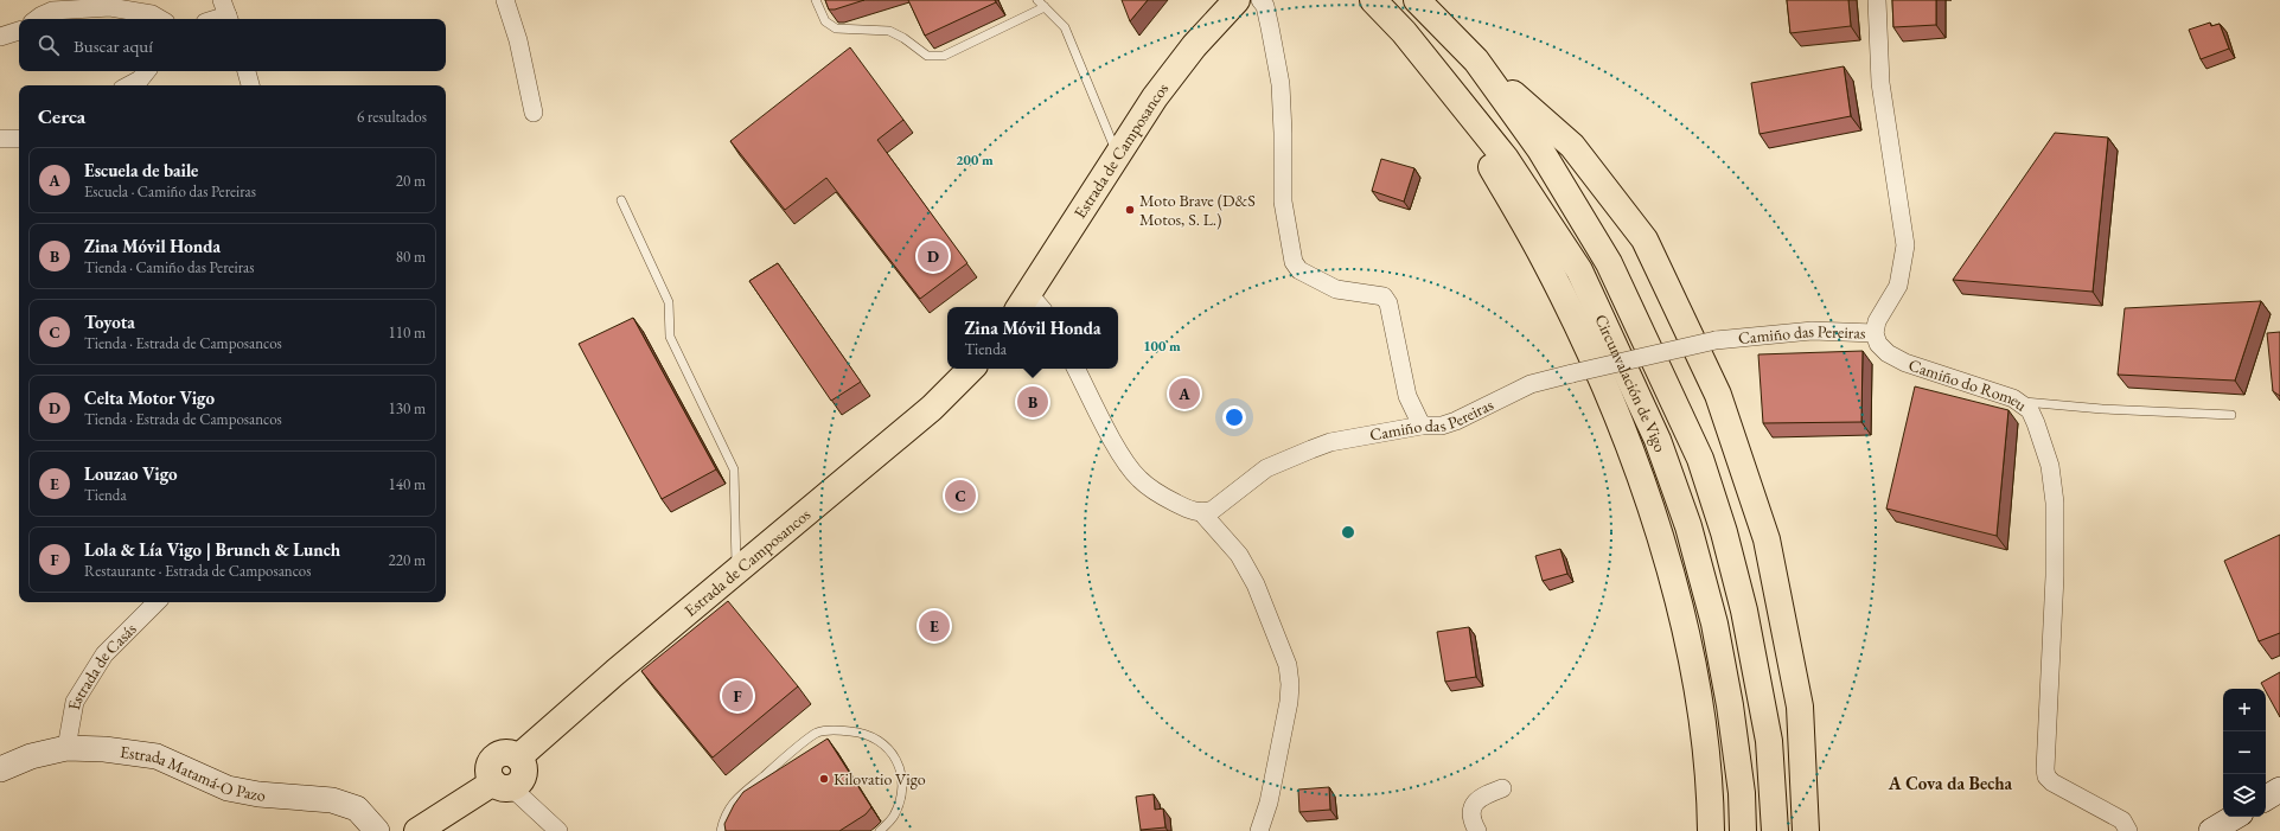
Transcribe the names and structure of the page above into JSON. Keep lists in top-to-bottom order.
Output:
{
  "streets": {
    "main road": ["Estrada de Camposancos", "Circunvalación de Vigo"],
    "street": [
      "Camiño das Pereiras",
      "Camiño do Romeu",
      "Estrada de Casás",
      "Estrada Matamá-O Pazo"
    ]
  },
  "crossings": [
    ["Camiño das Pereiras", "Camiño do Romeu"],
    ["Estrada de Casás", "Estrada Matamá-O Pazo"]
  ],
  "districts": ["A Cova da Becha"],
  "places": ["Moto Brave (D&S Motos, S. L.)", "Kilovatio Vigo"],
  "page": {
    "search": "Buscar aquí",
    "heading": ["Cerca", "6 resultados"],
    "list": [
      {
        "mark": "A",
        "name": "Escuela de baile",
        "note": "Escuela · Camiño das Pereiras",
        "value": "20 m"
      },
      {
        "mark": "B",
        "name": "Zina Móvil Honda",
        "note": "Tienda · Camiño das Pereiras",
        "value": "80 m"
      },
      {
        "mark": "C",
        "name": "Toyota",
        "note": "Tienda · Estrada de Camposancos",
        "value": "110 m"
      },
      {
        "mark": "D",
        "name": "Celta Motor Vigo",
        "note": "Tienda · Estrada de Camposancos",
        "value": "130 m"
      },
      {
        "mark": "E",
        "name": "Louzao Vigo",
        "note": "Tienda",
        "value": "140 m"
      },
      {
        "mark": "F",
        "name": "Lola & Lía Vigo | Brunch & Lunch",
        "note": "Restaurante · Estrada de Camposancos",
        "value": "220 m"
      }
    ],
    "pins": [
      "D",
      "A",
      "B",
      "C",
      "E",
      "F"
    ],
    "popup": ["Zina Móvil Honda", "Tienda"],
    "map_buttons": ["+", "−"]
  },
  "rings": ["200 m", "100 m"]
}
